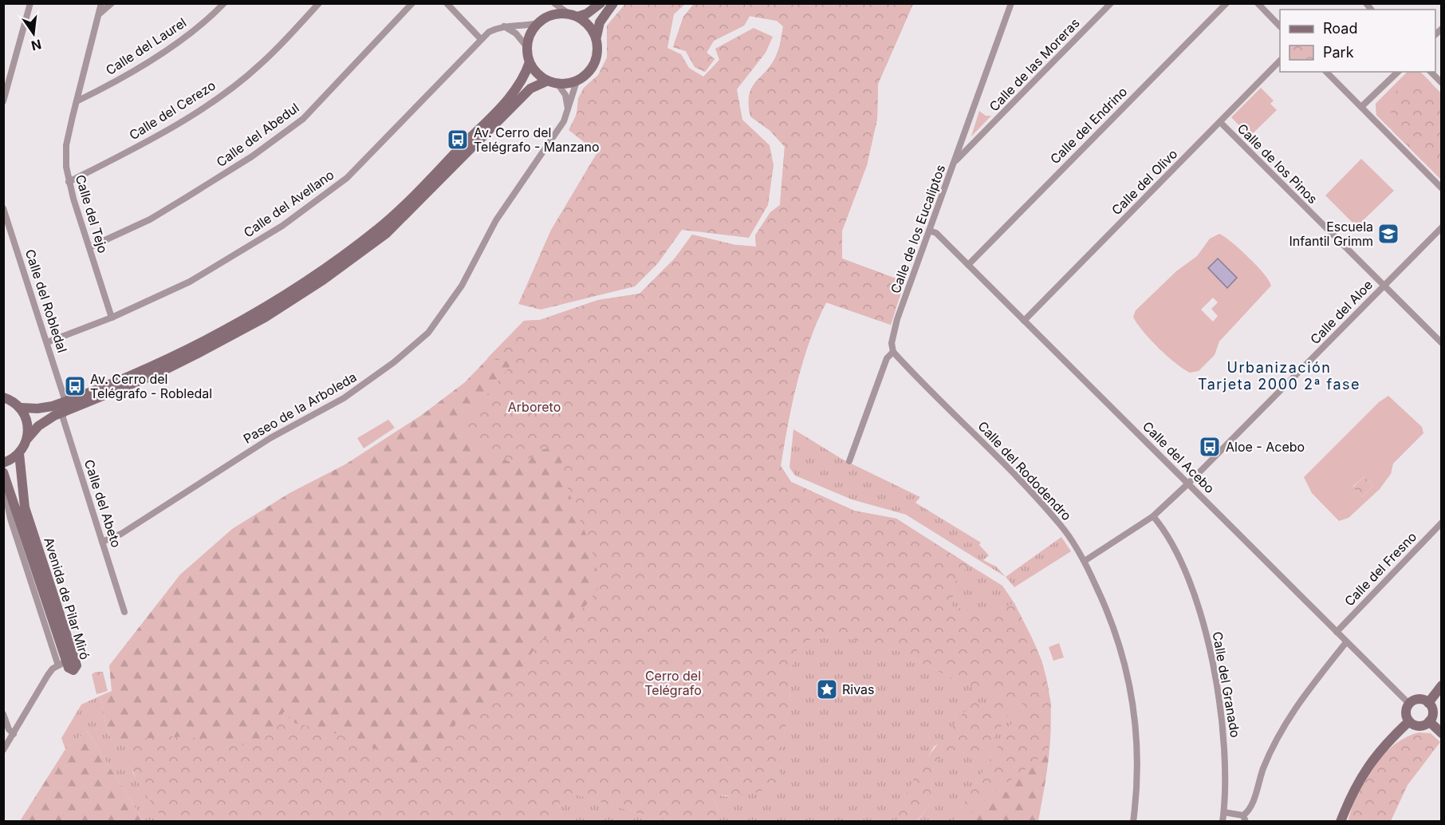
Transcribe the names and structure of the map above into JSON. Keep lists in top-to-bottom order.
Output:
{
  "streets": {
    "street": [
      "Calle del Laurel",
      "Calle de las Moreras",
      "Calle del Cerezo",
      "Calle del Endrino",
      "Calle del Abedul",
      "Calle de los Pinos",
      "Calle del Olivo",
      "Calle del Avellano",
      "Calle del Tejo",
      "Calle de los Eucaliptos",
      "Calle del Robledal",
      "Calle del Aloe",
      "Paseo de la Arboleda",
      "Calle del Acebo",
      "Calle del Rododendro",
      "Calle del Abeto",
      "Calle del Fresno",
      "Avenida de Pilar Miró",
      "Calle del Granado"
    ]
  },
  "crossings": [
    ["Calle del Laurel", "Calle del Tejo"],
    ["Calle de las Moreras", "Calle de los Eucaliptos"],
    ["Calle del Cerezo", "Calle del Tejo"],
    ["Calle del Endrino", "Calle del Acebo"],
    ["Calle del Abedul", "Calle del Tejo"],
    ["Calle de los Pinos", "Calle del Olivo"],
    ["Calle de los Pinos", "Calle del Aloe"],
    ["Calle del Olivo", "Calle del Acebo"],
    ["Calle del Avellano", "Calle del Tejo"],
    ["Calle del Avellano", "Calle del Robledal"],
    ["Calle del Avellano", "Paseo de la Arboleda"],
    ["Calle de los Eucaliptos", "Calle del Acebo"],
    ["Calle de los Eucaliptos", "Calle del Rododendro"],
    ["Calle del Robledal", "Calle del Abeto"],
    ["Calle del Aloe", "Calle del Acebo"],
    ["Calle del Aloe", "Calle del Rododendro"],
    ["Calle del Aloe", "Calle del Granado"],
    ["Paseo de la Arboleda", "Calle del Abeto"],
    ["Calle del Acebo", "Calle del Fresno"]
  ],
  "districts": ["Urbanización Tarjeta 2000 2ª fase"],
  "parks": ["Arboreto", "Cerro del Telégrafo"],
  "places": {
    "bus stop": ["Av. Cerro del Telégrafo - Manzano", "Av. Cerro del Telégrafo - Robledal", "Aloe - Acebo"],
    "school or university": ["Escuela Infantil Grimm"],
    "place": ["Rivas"]
  },
  "legend": ["Road", "Park"],
  "north": "bottom"
}
